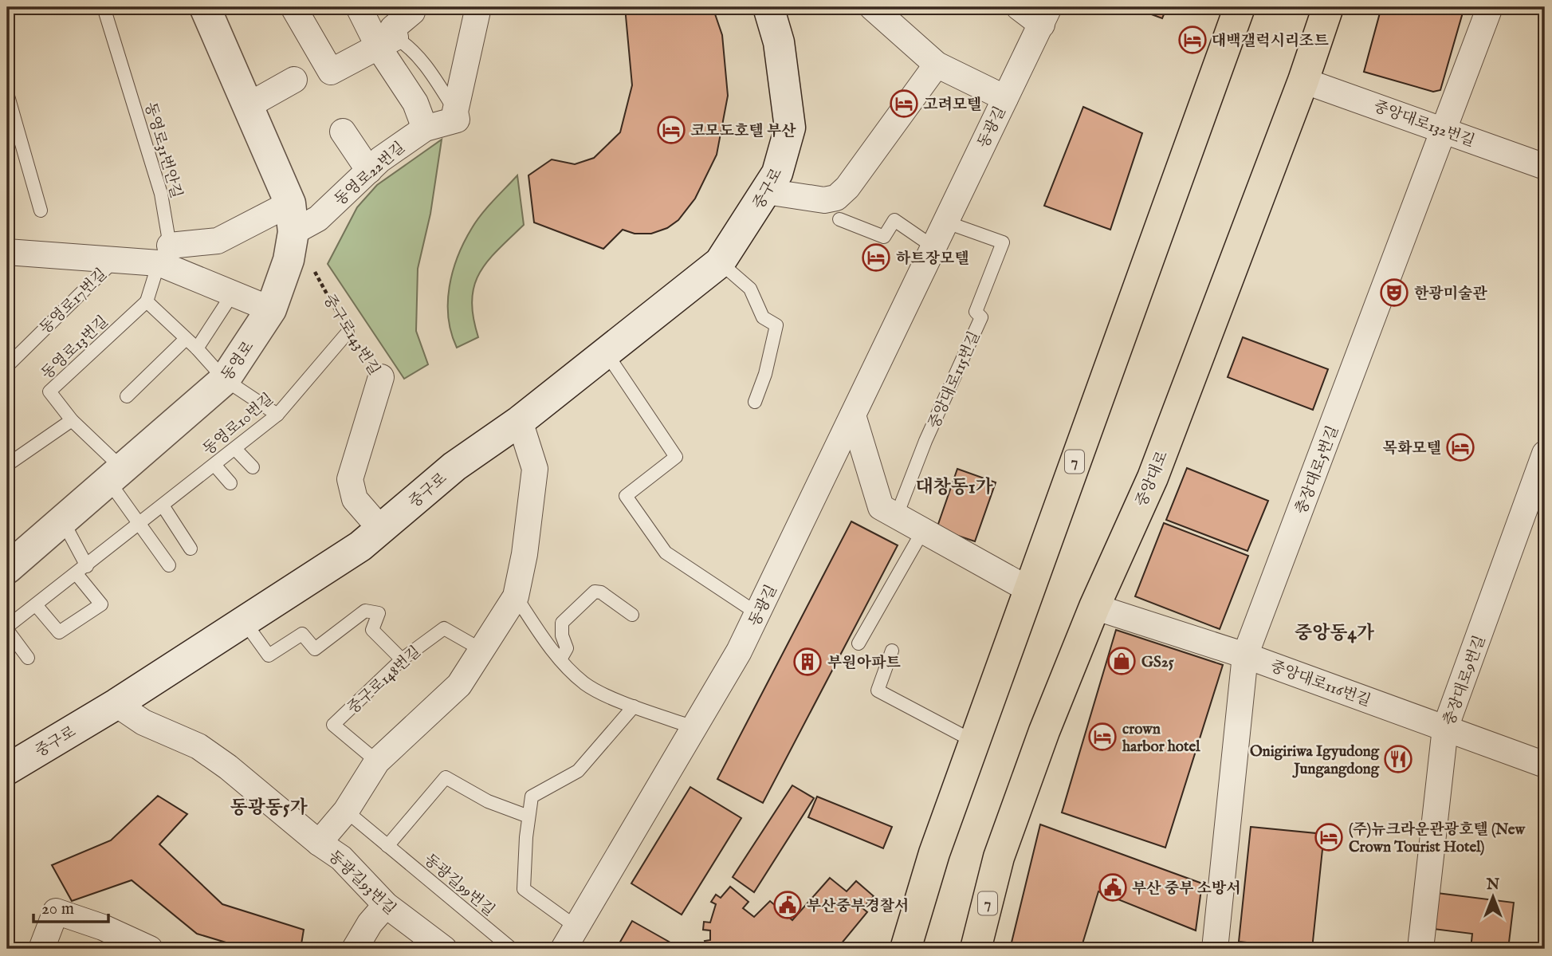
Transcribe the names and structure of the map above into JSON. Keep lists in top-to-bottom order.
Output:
{
  "streets": {
    "main road": [
      "중구로",
      "동영로",
      "7",
      "중앙대로"
    ],
    "street": [
      "중앙대로132번길",
      "동광길",
      "동영로22번길",
      "동영로17번길",
      "중구로143번길",
      "충장대로5번길",
      "충장대로9번길",
      "중앙대로116번길",
      "동광길93번길"
    ],
    "lane": [
      "동영로31번안길",
      "동영로13번길",
      "중앙대로115번길",
      "동영로10번길",
      "중구로148번길",
      "동광길99번길"
    ]
  },
  "crossings": [
    ["중앙대로132번길", "충장대로5번길"],
    ["중앙대로132번길", "중앙대로"],
    ["동광길", "중앙대로115번길"],
    ["동영로31번안길", "동영로22번길"],
    ["동영로31번안길", "동영로17번길"],
    ["동영로31번안길", "동영로13번길"],
    ["동영로22번길", "동영로17번길"],
    ["동영로22번길", "동영로"],
    ["중구로", "중구로143번길"],
    ["중구로", "동광길93번길"],
    ["중구로143번길", "동영로10번길"],
    ["동영로13번길", "동영로"],
    ["동영로13번길", "동영로10번길"],
    ["충장대로5번길", "중앙대로116번길"],
    ["중앙대로", "중앙대로116번길"],
    ["충장대로9번길", "중앙대로116번길"]
  ],
  "districts": ["대창동1가", "중앙동4가", "동광동5가"],
  "places": {
    "hotel": [
      "대백갤럭시리조트",
      "고려모텔",
      "코모도호텔 부산",
      "하트장모텔",
      "목화모텔",
      "crown harbor hotel",
      "(주)뉴크라운관광호텔 (New Crown Tourist Hotel)"
    ],
    "theatre": ["한광미술관"],
    "shop": ["GS25"],
    "building": ["부원아파트"],
    "restaurant": ["Onigiriwa Igyudong Jungangdong"],
    "public building": ["부산 중부 소방서", "부산중부경찰서"]
  },
  "scale_bar": "20 m",
  "north": "top"
}
